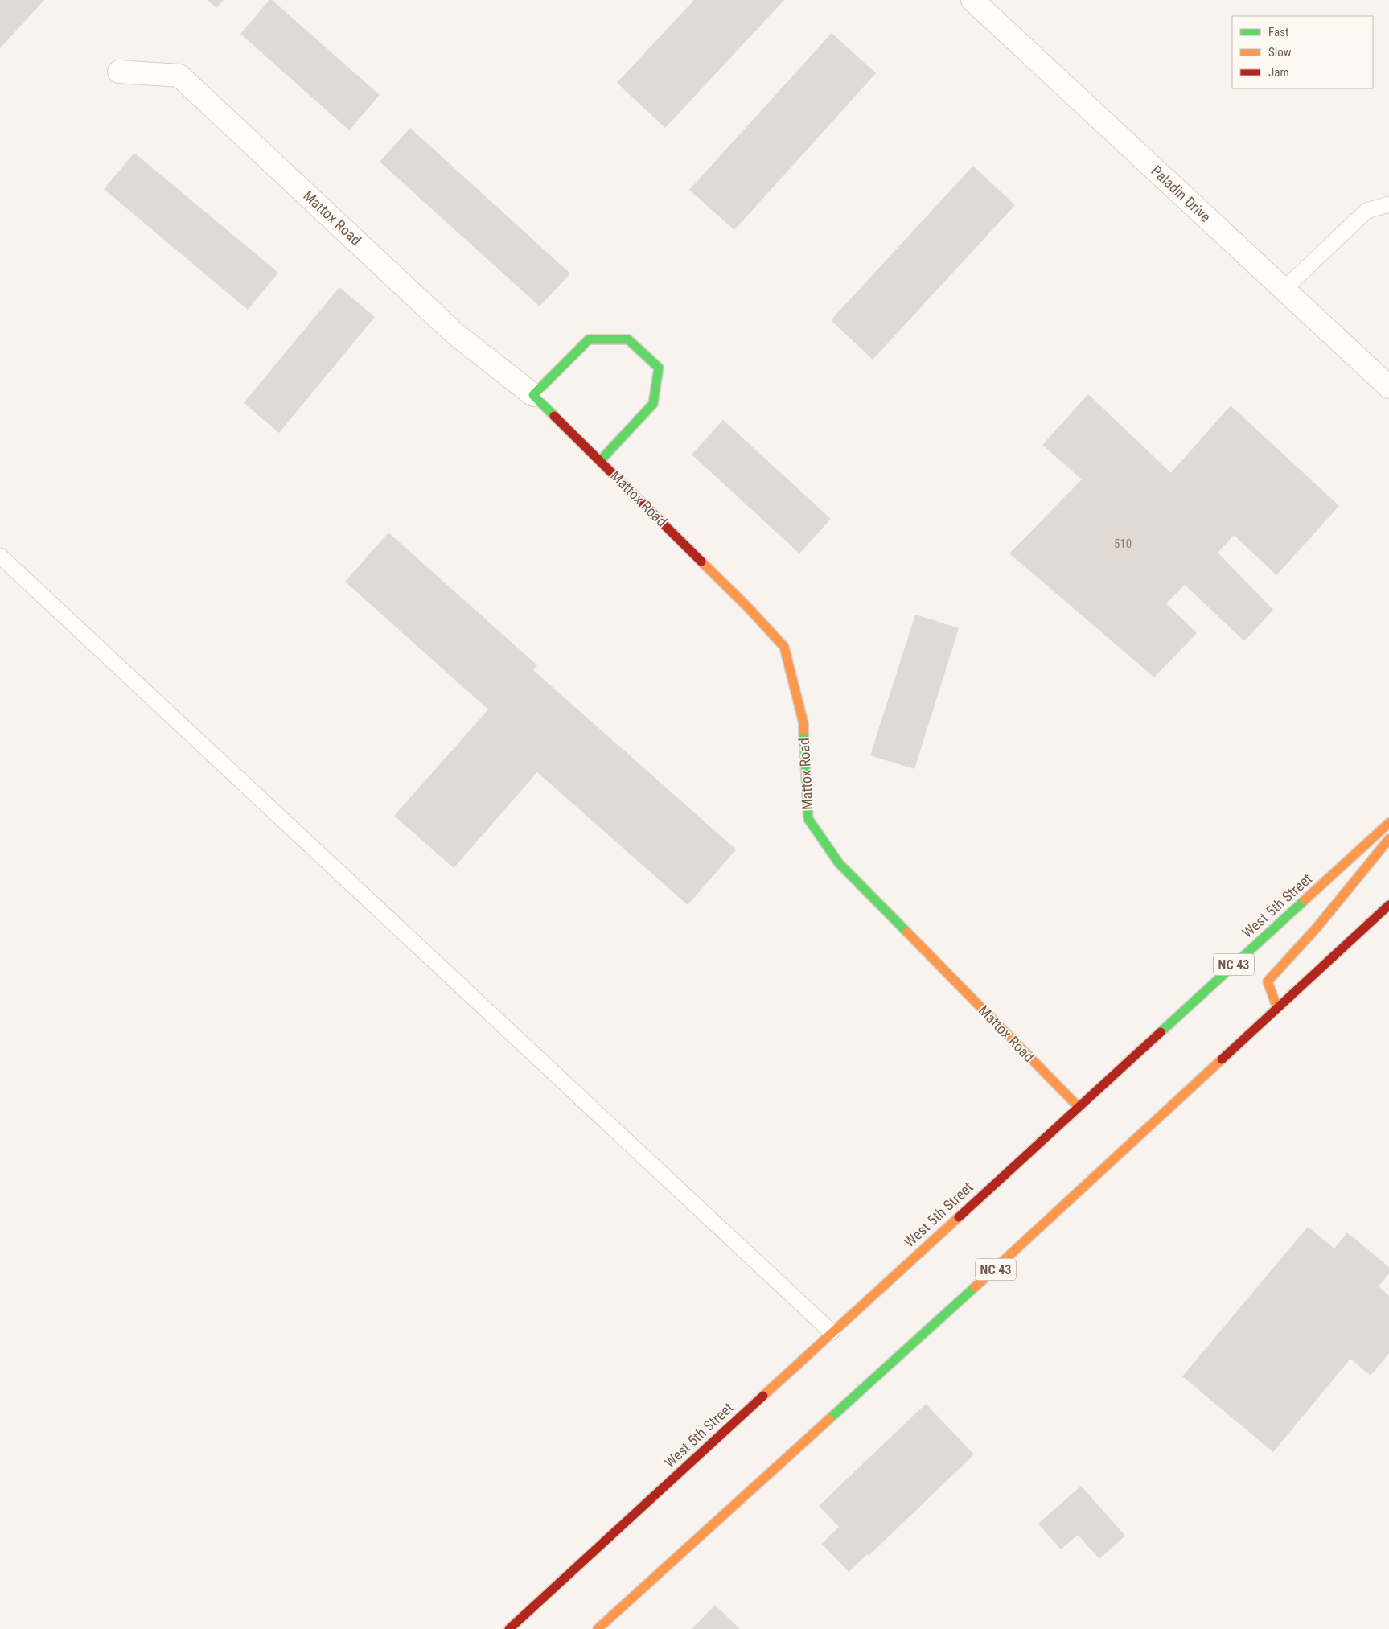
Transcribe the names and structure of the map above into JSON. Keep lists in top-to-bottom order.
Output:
{
  "streets": {
    "main road": ["Mattox Road", "West 5th Street", "NC 43"],
    "street": ["Paladin Drive"]
  },
  "crossings": [
    ["Mattox Road", "West 5th Street"]
  ],
  "house_numbers": ["510"],
  "legend": ["Fast", "Slow", "Jam"]
}
